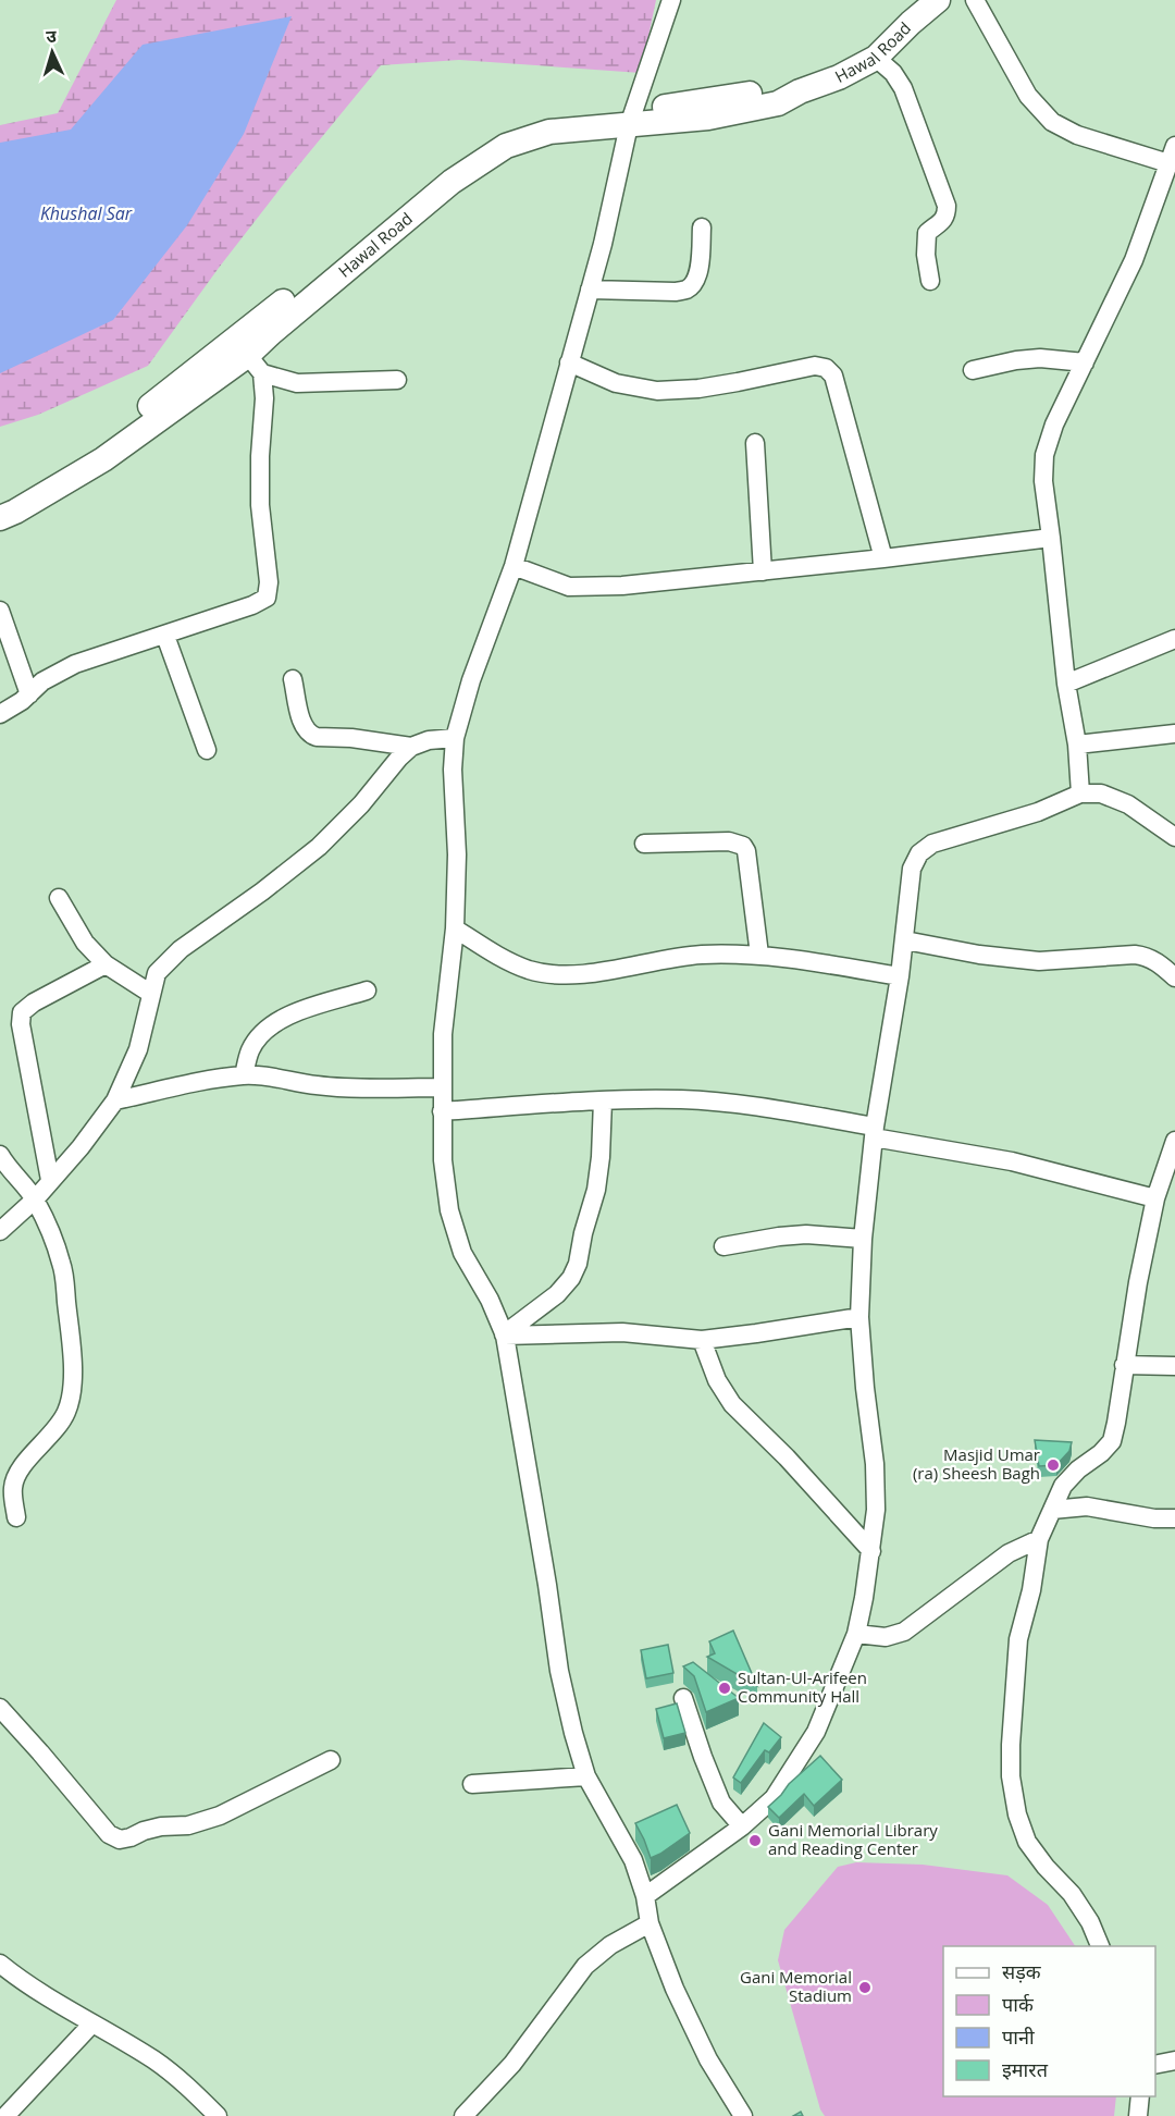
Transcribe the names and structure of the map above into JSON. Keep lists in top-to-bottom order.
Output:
{
  "streets": {
    "main road": ["Hawal Road"]
  },
  "water": ["Khushal Sar"],
  "places": [
    "Masjid Umar (ra) Sheesh Bagh",
    "Sultan-Ul-Arifeen Community Hall",
    "Gani Memorial Library and Reading Center",
    "Gani Memorial Stadium"
  ],
  "legend": [
    "सड़क",
    "पार्क",
    "पानी",
    "इमारत"
  ],
  "north": "top"
}
